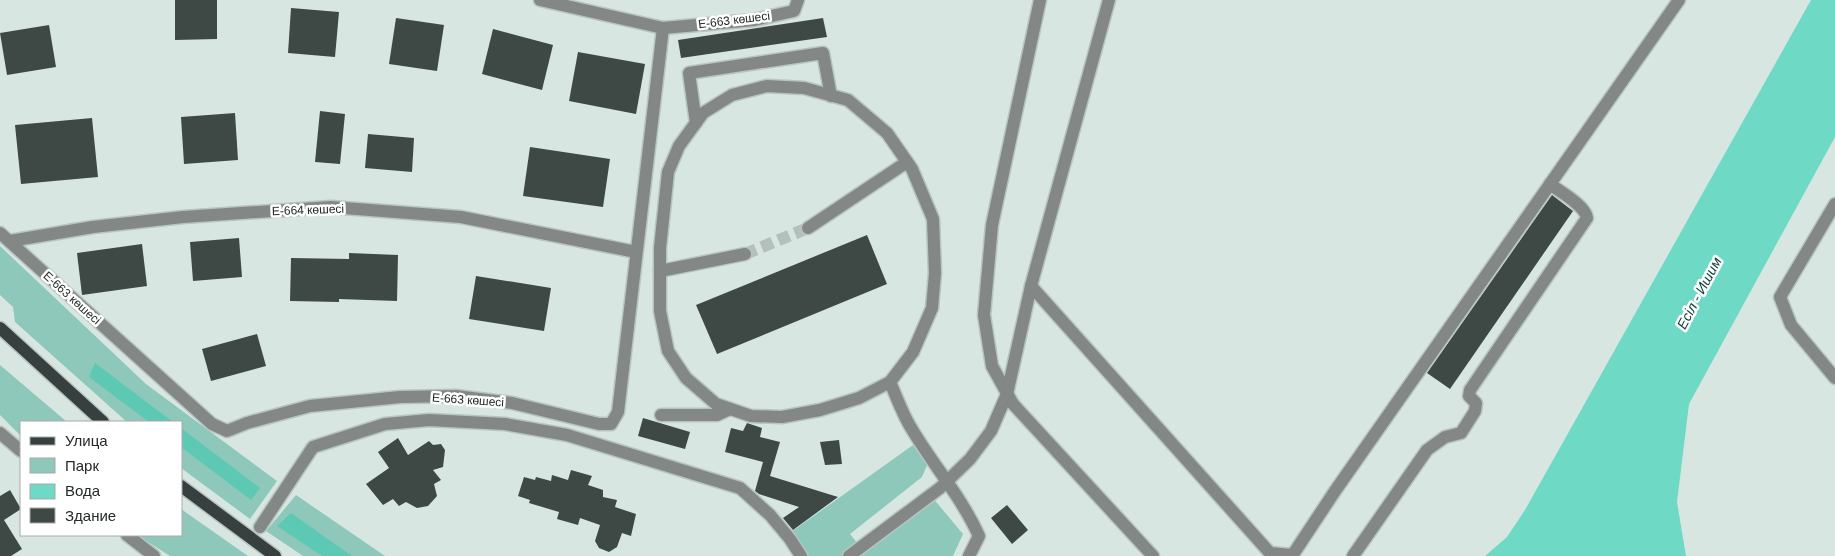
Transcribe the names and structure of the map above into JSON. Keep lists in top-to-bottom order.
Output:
{
  "streets": {
    "street": ["Е-663 көшесі", "Е-664 көшесі"]
  },
  "crossings": [
    ["Е-663 көшесі", "Е-664 көшесі"]
  ],
  "water": ["Есіл - Ишим"],
  "legend": [
    "Улица",
    "Парк",
    "Вода",
    "Здание"
  ]
}
